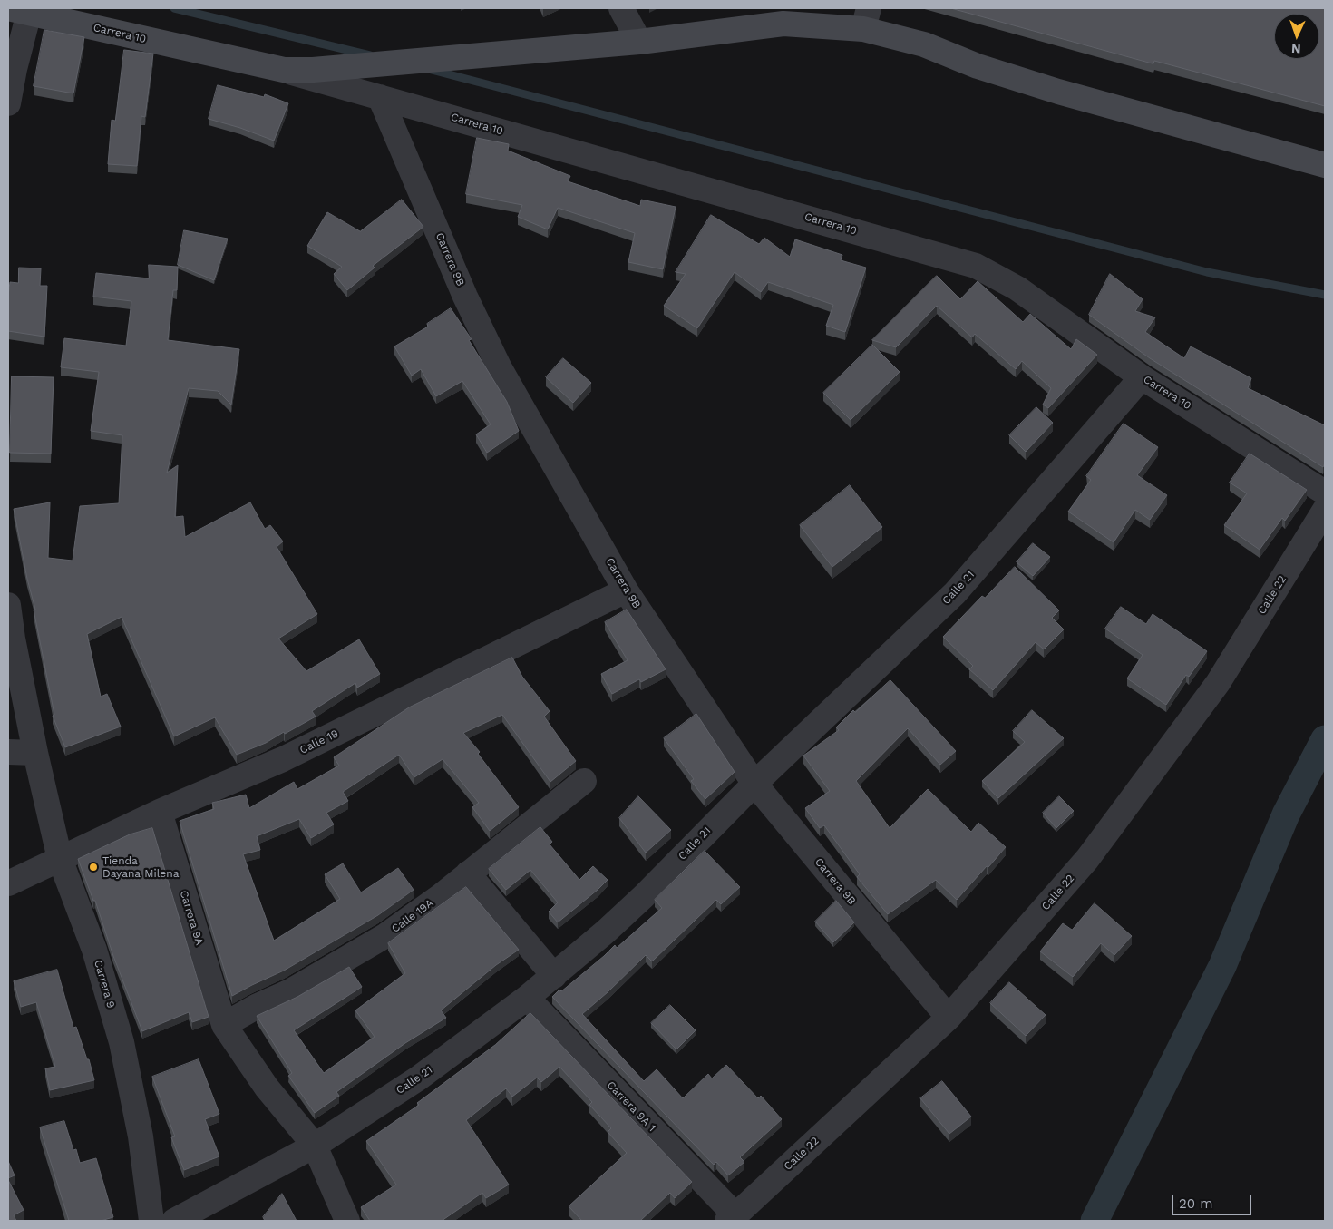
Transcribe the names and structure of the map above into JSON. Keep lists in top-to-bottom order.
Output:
{
  "streets": {
    "street": [
      "Carrera 10",
      "Carrera 9B",
      "Calle 21",
      "Calle 22",
      "Calle 19",
      "Calle 19A",
      "Carrera 9A",
      "Carrera 9",
      "Carrera 9A 1"
    ]
  },
  "crossings": [
    ["Carrera 10", "Carrera 9B"],
    ["Carrera 10", "Calle 21"],
    ["Carrera 9B", "Calle 21"],
    ["Carrera 9B", "Calle 22"],
    ["Carrera 9B", "Calle 19"],
    ["Calle 21", "Carrera 9A"],
    ["Calle 21", "Carrera 9A 1"],
    ["Calle 22", "Carrera 9A 1"],
    ["Calle 19", "Carrera 9A"],
    ["Calle 19", "Carrera 9"],
    ["Calle 19A", "Carrera 9A"]
  ],
  "places": ["Tienda Dayana Milena"],
  "scale_bar": "20 m",
  "north": "bottom"
}
